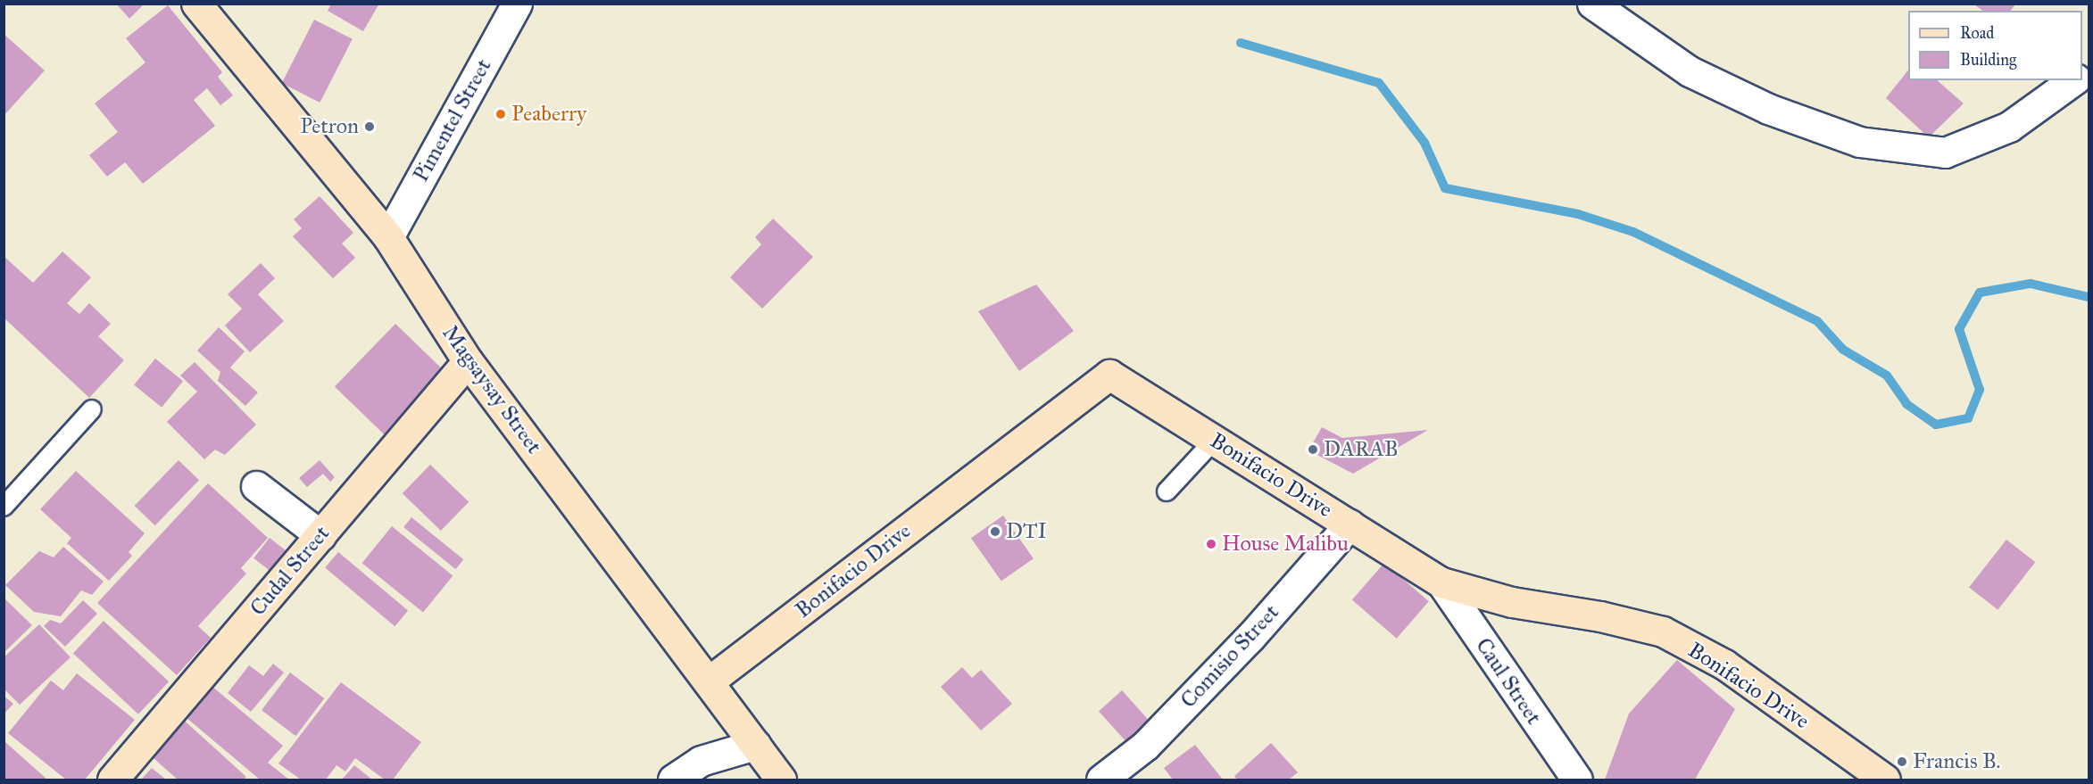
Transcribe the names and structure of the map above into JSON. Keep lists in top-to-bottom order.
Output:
{
  "streets": {
    "street": [
      "Pimentel Street",
      "Magsaysay Street",
      "Bonifacio Drive",
      "Cudal Street",
      "Comisio Street",
      "Caul Street"
    ]
  },
  "crossings": [
    ["Pimentel Street", "Magsaysay Street"],
    ["Magsaysay Street", "Bonifacio Drive"],
    ["Magsaysay Street", "Cudal Street"],
    ["Bonifacio Drive", "Comisio Street"],
    ["Bonifacio Drive", "Caul Street"]
  ],
  "places": [
    "Peaberry",
    "Petron",
    "DARAB",
    "DTI",
    "House Malibu",
    "Francis B."
  ],
  "legend": ["Road", "Building"]
}
